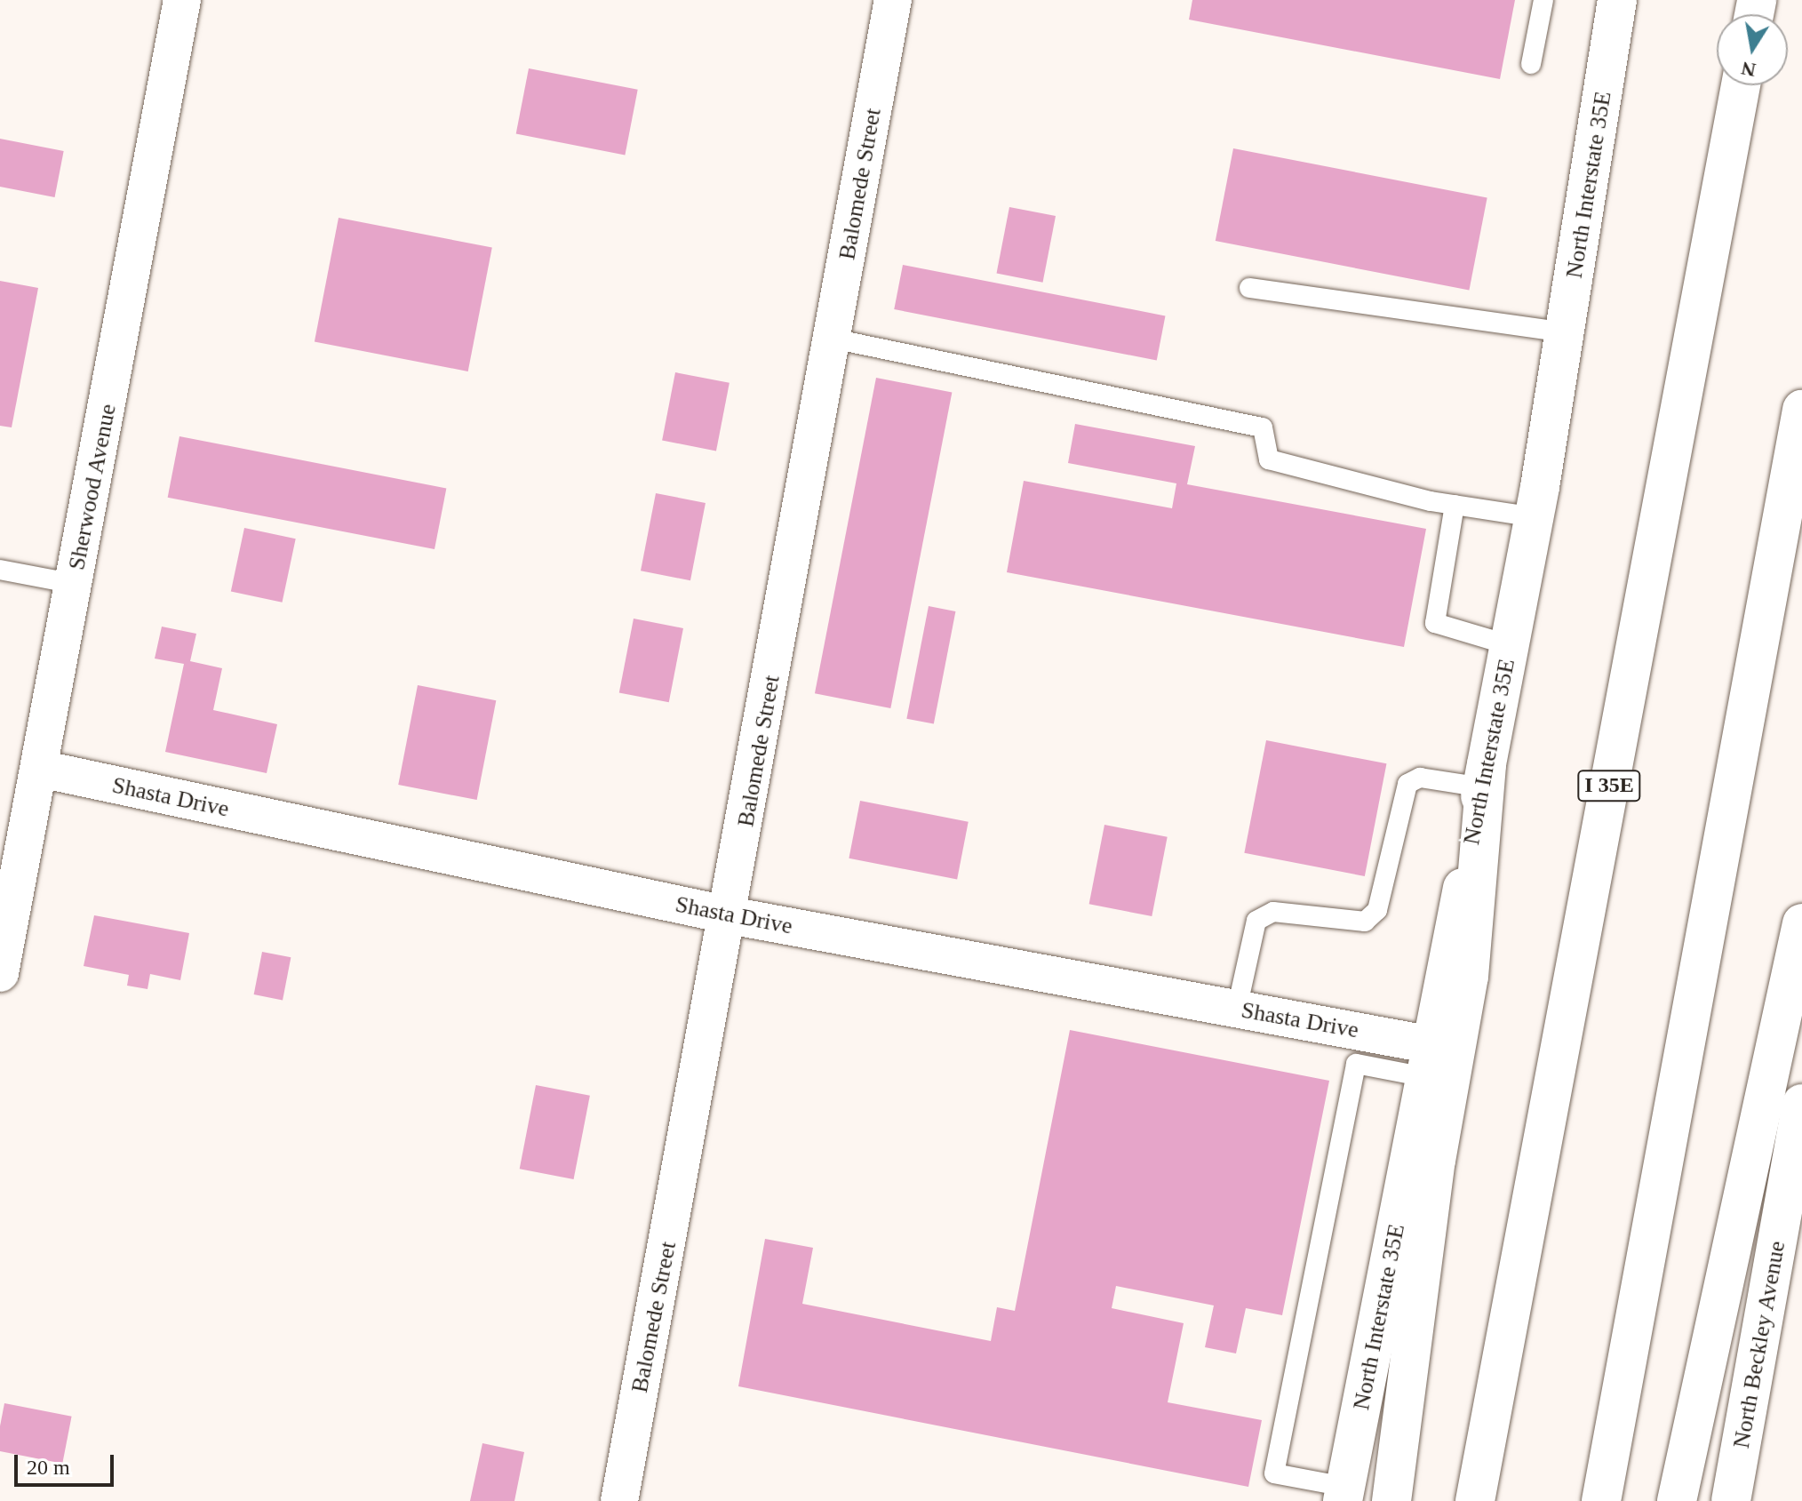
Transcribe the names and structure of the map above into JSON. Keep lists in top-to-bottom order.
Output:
{
  "streets": {
    "main road": ["North Interstate 35E", "I 35E", "North Beckley Avenue"],
    "street": ["Balomede Street", "Sherwood Avenue", "Shasta Drive"]
  },
  "crossings": [
    ["Balomede Street", "Shasta Drive"],
    ["North Interstate 35E", "Shasta Drive"],
    ["Sherwood Avenue", "Shasta Drive"]
  ],
  "scale_bar": "20 m",
  "north": "bottom"
}
